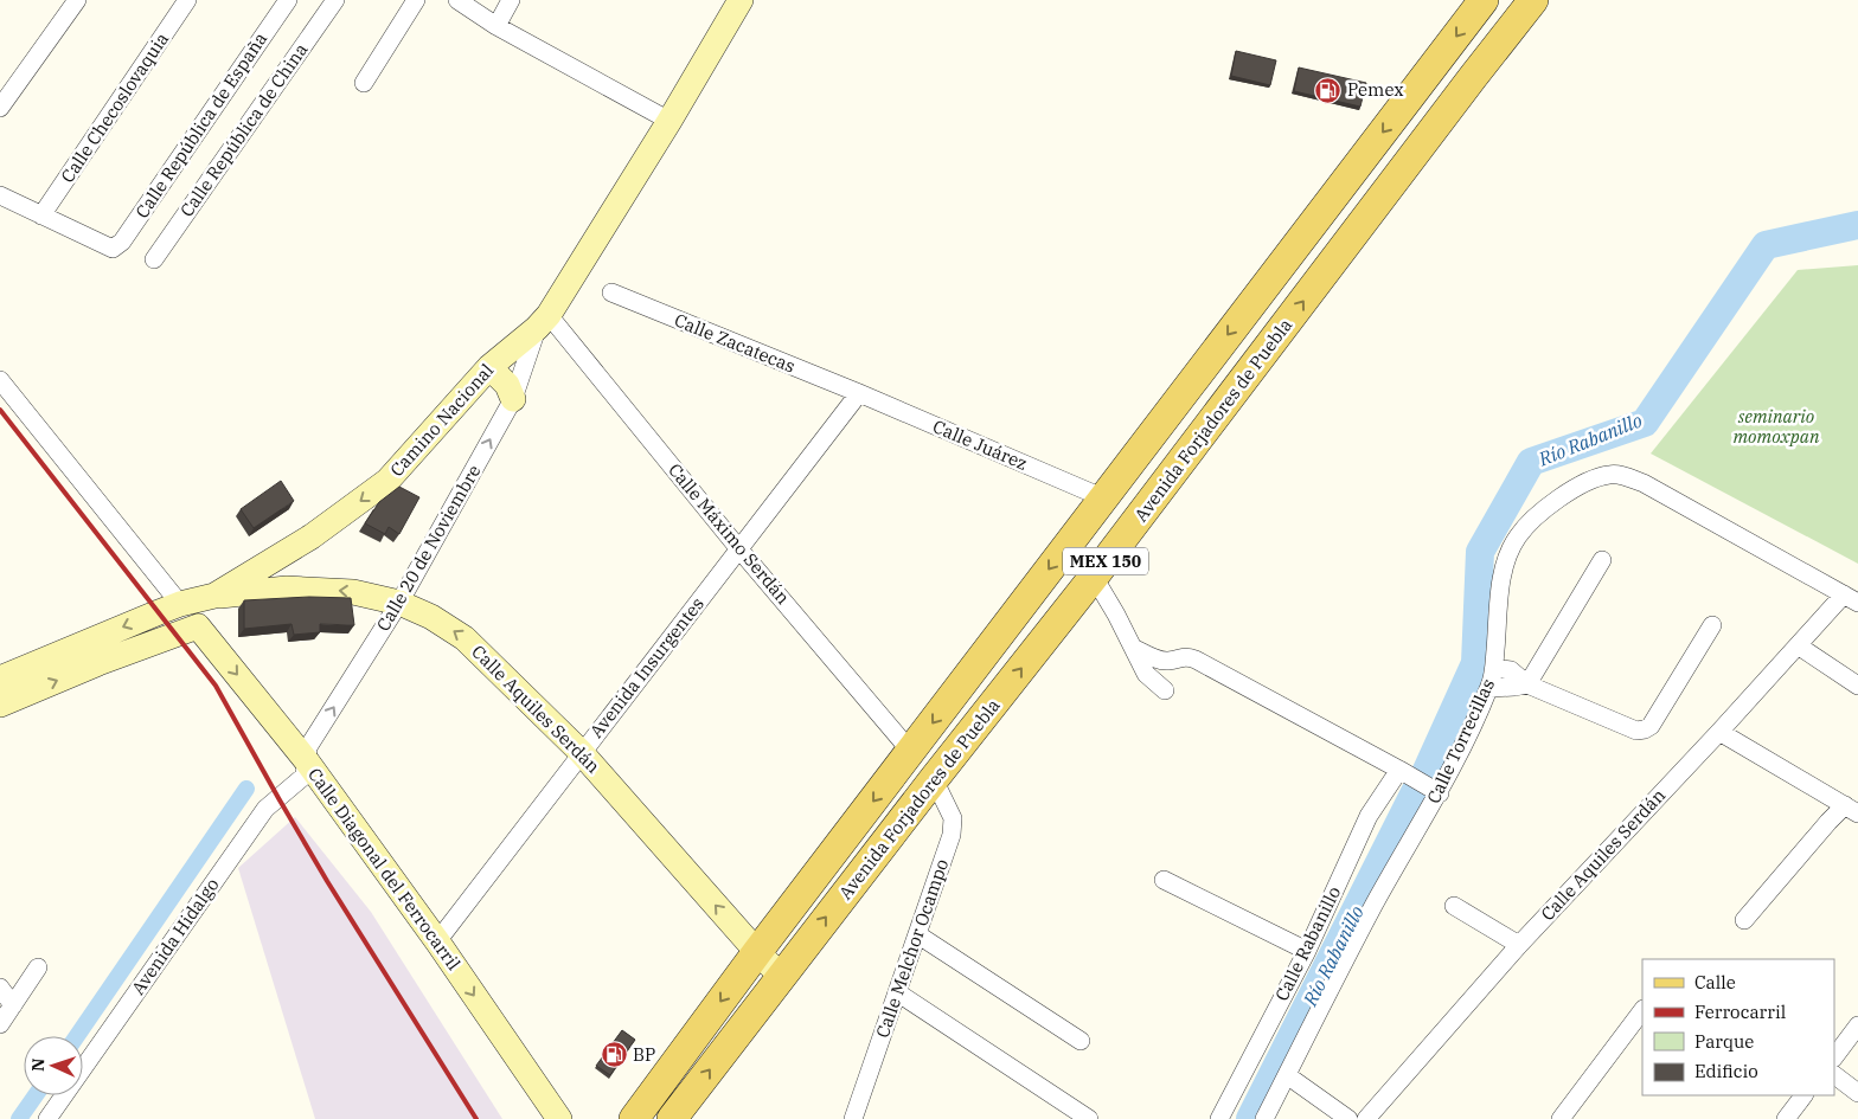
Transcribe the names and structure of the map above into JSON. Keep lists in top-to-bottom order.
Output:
{
  "streets": {
    "main road": [
      "Camino Nacional",
      "Avenida Forjadores de Puebla",
      "MEX 150",
      "Calle Aquiles Serdán",
      "Calle Diagonal del Ferrocarril"
    ],
    "street": [
      "Calle Checoslovaquia",
      "Calle República de España",
      "Calle República de China",
      "Calle Zacatecas",
      "Calle Juárez",
      "Calle Máximo Serdán",
      "Calle 20 de Noviembre",
      "Avenida Insurgentes",
      "Calle Torrecillas",
      "Avenida Hidalgo",
      "Calle Rabanillo",
      "Calle Melchor Ocampo"
    ]
  },
  "crossings": [
    ["Calle Checoslovaquia", "Calle República de España"],
    ["Calle Zacatecas", "Calle Juárez"],
    ["Calle Zacatecas", "Avenida Insurgentes"],
    ["Camino Nacional", "Calle Máximo Serdán"],
    ["Camino Nacional", "Calle 20 de Noviembre"],
    ["Camino Nacional", "Calle Aquiles Serdán"],
    ["Avenida Forjadores de Puebla", "Calle Juárez"],
    ["Avenida Forjadores de Puebla", "Calle Máximo Serdán"],
    ["Avenida Forjadores de Puebla", "Calle Aquiles Serdán"],
    ["Avenida Forjadores de Puebla", "Calle Melchor Ocampo"],
    ["Calle Juárez", "Avenida Insurgentes"],
    ["Calle Máximo Serdán", "Calle 20 de Noviembre"],
    ["Calle Máximo Serdán", "Avenida Insurgentes"],
    ["Calle 20 de Noviembre", "Calle Aquiles Serdán"],
    ["Calle 20 de Noviembre", "Calle Diagonal del Ferrocarril"],
    ["Calle 20 de Noviembre", "Avenida Hidalgo"],
    ["Avenida Insurgentes", "Calle Aquiles Serdán"],
    ["Avenida Insurgentes", "Calle Diagonal del Ferrocarril"],
    ["Calle Aquiles Serdán", "Calle Torrecillas"],
    ["Calle Diagonal del Ferrocarril", "Avenida Hidalgo"]
  ],
  "one_way": [
    "Camino Nacional",
    "Calle 20 de Noviembre",
    "Calle Aquiles Serdán",
    "Calle Diagonal del Ferrocarril"
  ],
  "water": ["Río Rabanillo"],
  "parks": ["seminario momoxpan"],
  "places": {
    "fuel station": ["Pemex", "BP"]
  },
  "legend": [
    "Calle",
    "Ferrocarril",
    "Parque",
    "Edificio"
  ],
  "north": "left"
}
